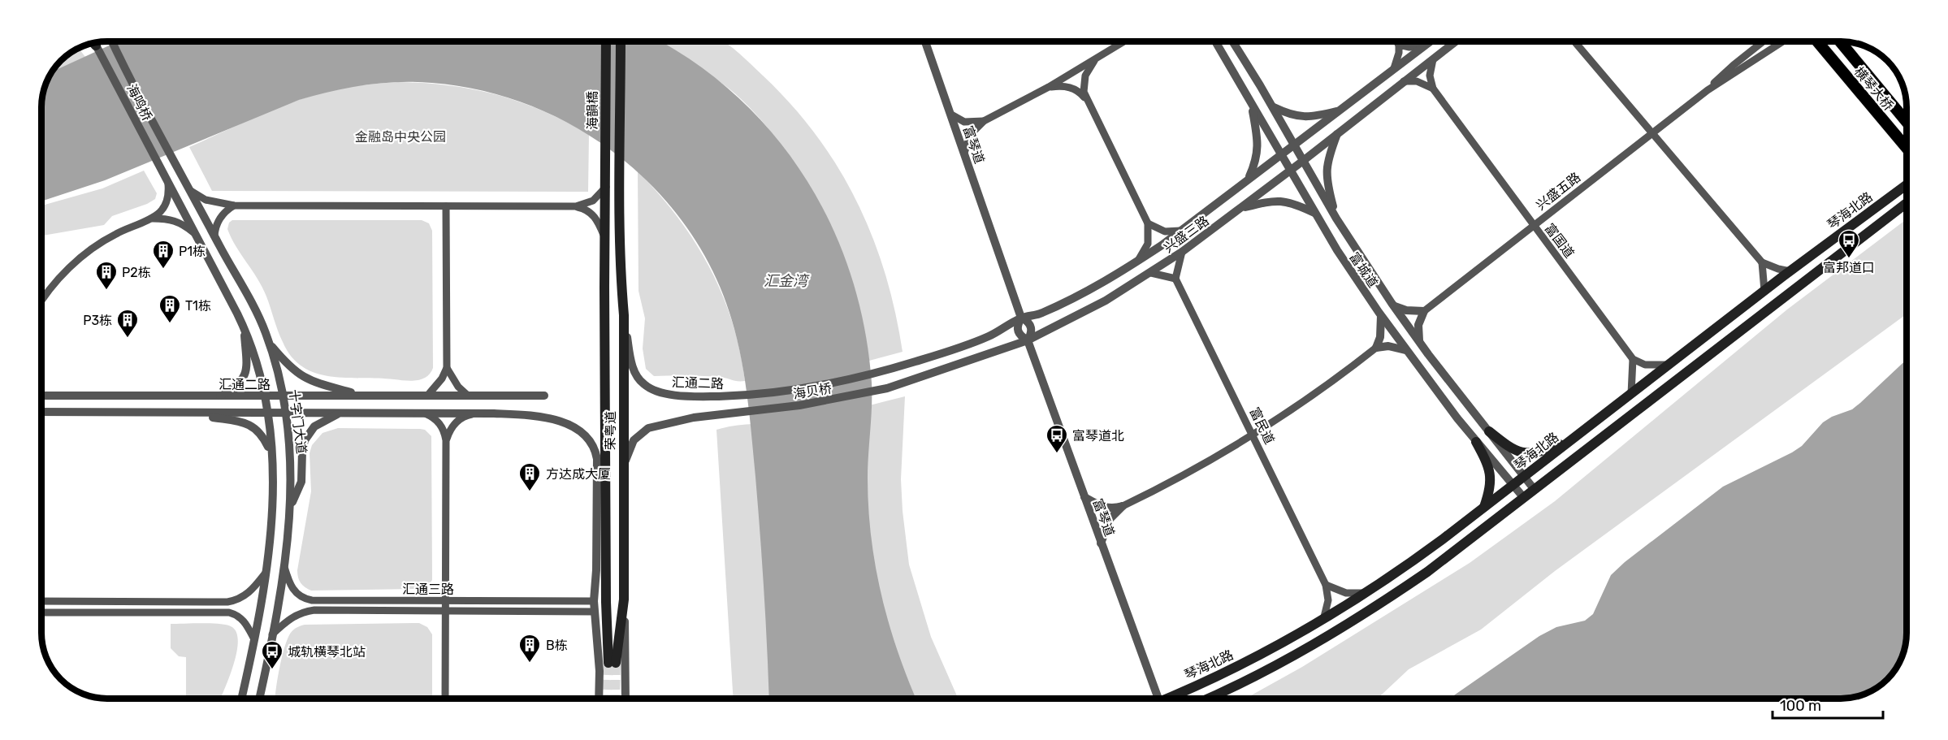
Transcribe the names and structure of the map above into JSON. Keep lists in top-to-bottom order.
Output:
{
  "streets": {
    "main road": [
      "横琴大桥",
      "海韻橋",
      "琴海北路",
      "荣粤道"
    ],
    "street": [
      "海鸣桥",
      "富琴道",
      "兴盛五路",
      "兴盛三路",
      "富国道",
      "富城道",
      "汇通二路",
      "海贝桥",
      "十字门大道",
      "富民道",
      "汇通三路"
    ]
  },
  "crossings": [
    ["海鸣桥", "十字门大道"],
    ["海韻橋", "荣粤道"],
    ["富琴道", "兴盛三路"],
    ["兴盛五路", "富国道"],
    ["琴海北路", "富城道"],
    ["兴盛三路", "富城道"],
    ["兴盛三路", "海贝桥"],
    ["汇通二路", "海贝桥"],
    ["汇通二路", "十字门大道"],
    ["汇通二路", "荣粤道"],
    ["海贝桥", "荣粤道"],
    ["十字门大道", "汇通三路"],
    ["荣粤道", "汇通三路"]
  ],
  "water": ["汇金湾"],
  "parks": ["金融岛中央公园"],
  "places": {
    "bus stop": ["富邦道口", "富琴道北", "城轨横琴北站"],
    "building": [
      "P1栋",
      "P2栋",
      "T1栋",
      "P3栋",
      "方达成大厦",
      "B栋"
    ]
  },
  "scale_bar": "100 m"
}
